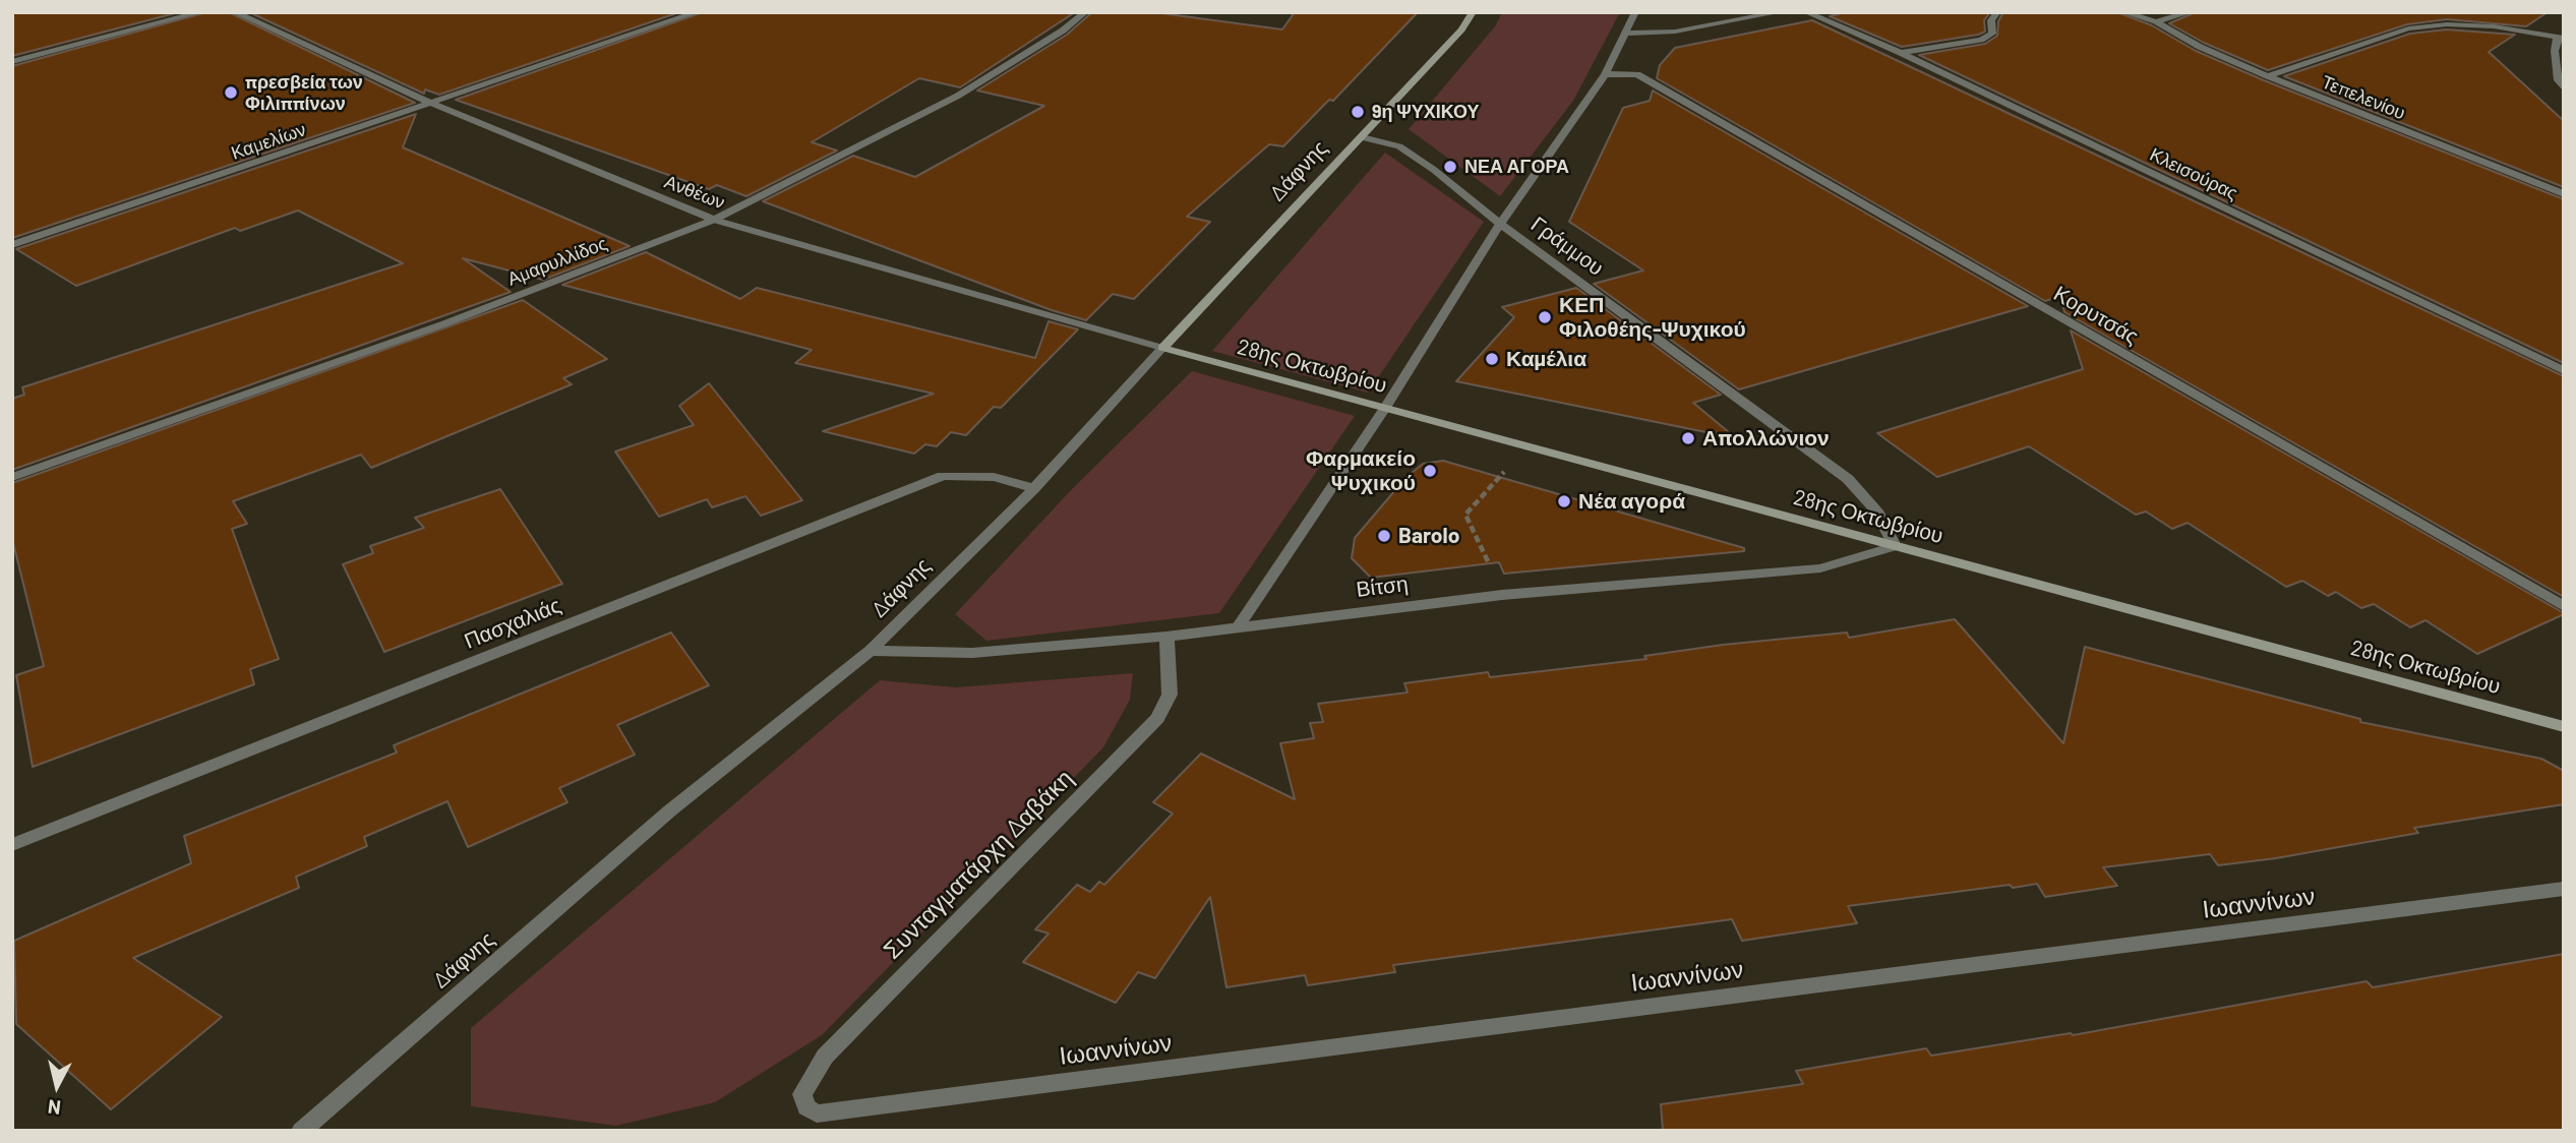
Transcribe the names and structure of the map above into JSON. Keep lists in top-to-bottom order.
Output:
{
  "streets": {
    "main road": ["Δάφνης", "28ης Οκτωβρίου"],
    "street": [
      "Τεπελενίου",
      "Καμελίων",
      "Κλεισούρας",
      "Ανθέων",
      "Γράμμου",
      "Αμαρυλλίδος",
      "Κορυτσάς",
      "Βίτση",
      "Πασχαλιάς",
      "Συνταγματάρχη Δαβάκη",
      "Ιωαννίνων"
    ]
  },
  "crossings": [
    ["Καμελίων", "Ανθέων"],
    ["Δάφνης", "Ανθέων"],
    ["Δάφνης", "Γράμμου"],
    ["Δάφνης", "28ης Οκτωβρίου"],
    ["Δάφνης", "Βίτση"],
    ["Δάφνης", "Πασχαλιάς"],
    ["Ανθέων", "Αμαρυλλίδος"],
    ["Ανθέων", "28ης Οκτωβρίου"],
    ["Γράμμου", "28ης Οκτωβρίου"],
    ["Γράμμου", "Βίτση"],
    ["28ης Οκτωβρίου", "Βίτση"],
    ["Βίτση", "Συνταγματάρχη Δαβάκη"],
    ["Συνταγματάρχη Δαβάκη", "Ιωαννίνων"]
  ],
  "places": [
    "πρεσβεία των Φιλιππίνων",
    "9η ΨΥΧΙΚΟΥ",
    "ΝΕΑ ΑΓΟΡΑ",
    "ΚΕΠ Φιλοθέης-Ψυχικού",
    "Καμέλια",
    "Απολλώνιον",
    "Φαρμακείο Ψυχικού",
    "Νέα αγορά",
    "Barolo"
  ],
  "north": "bottom"
}
